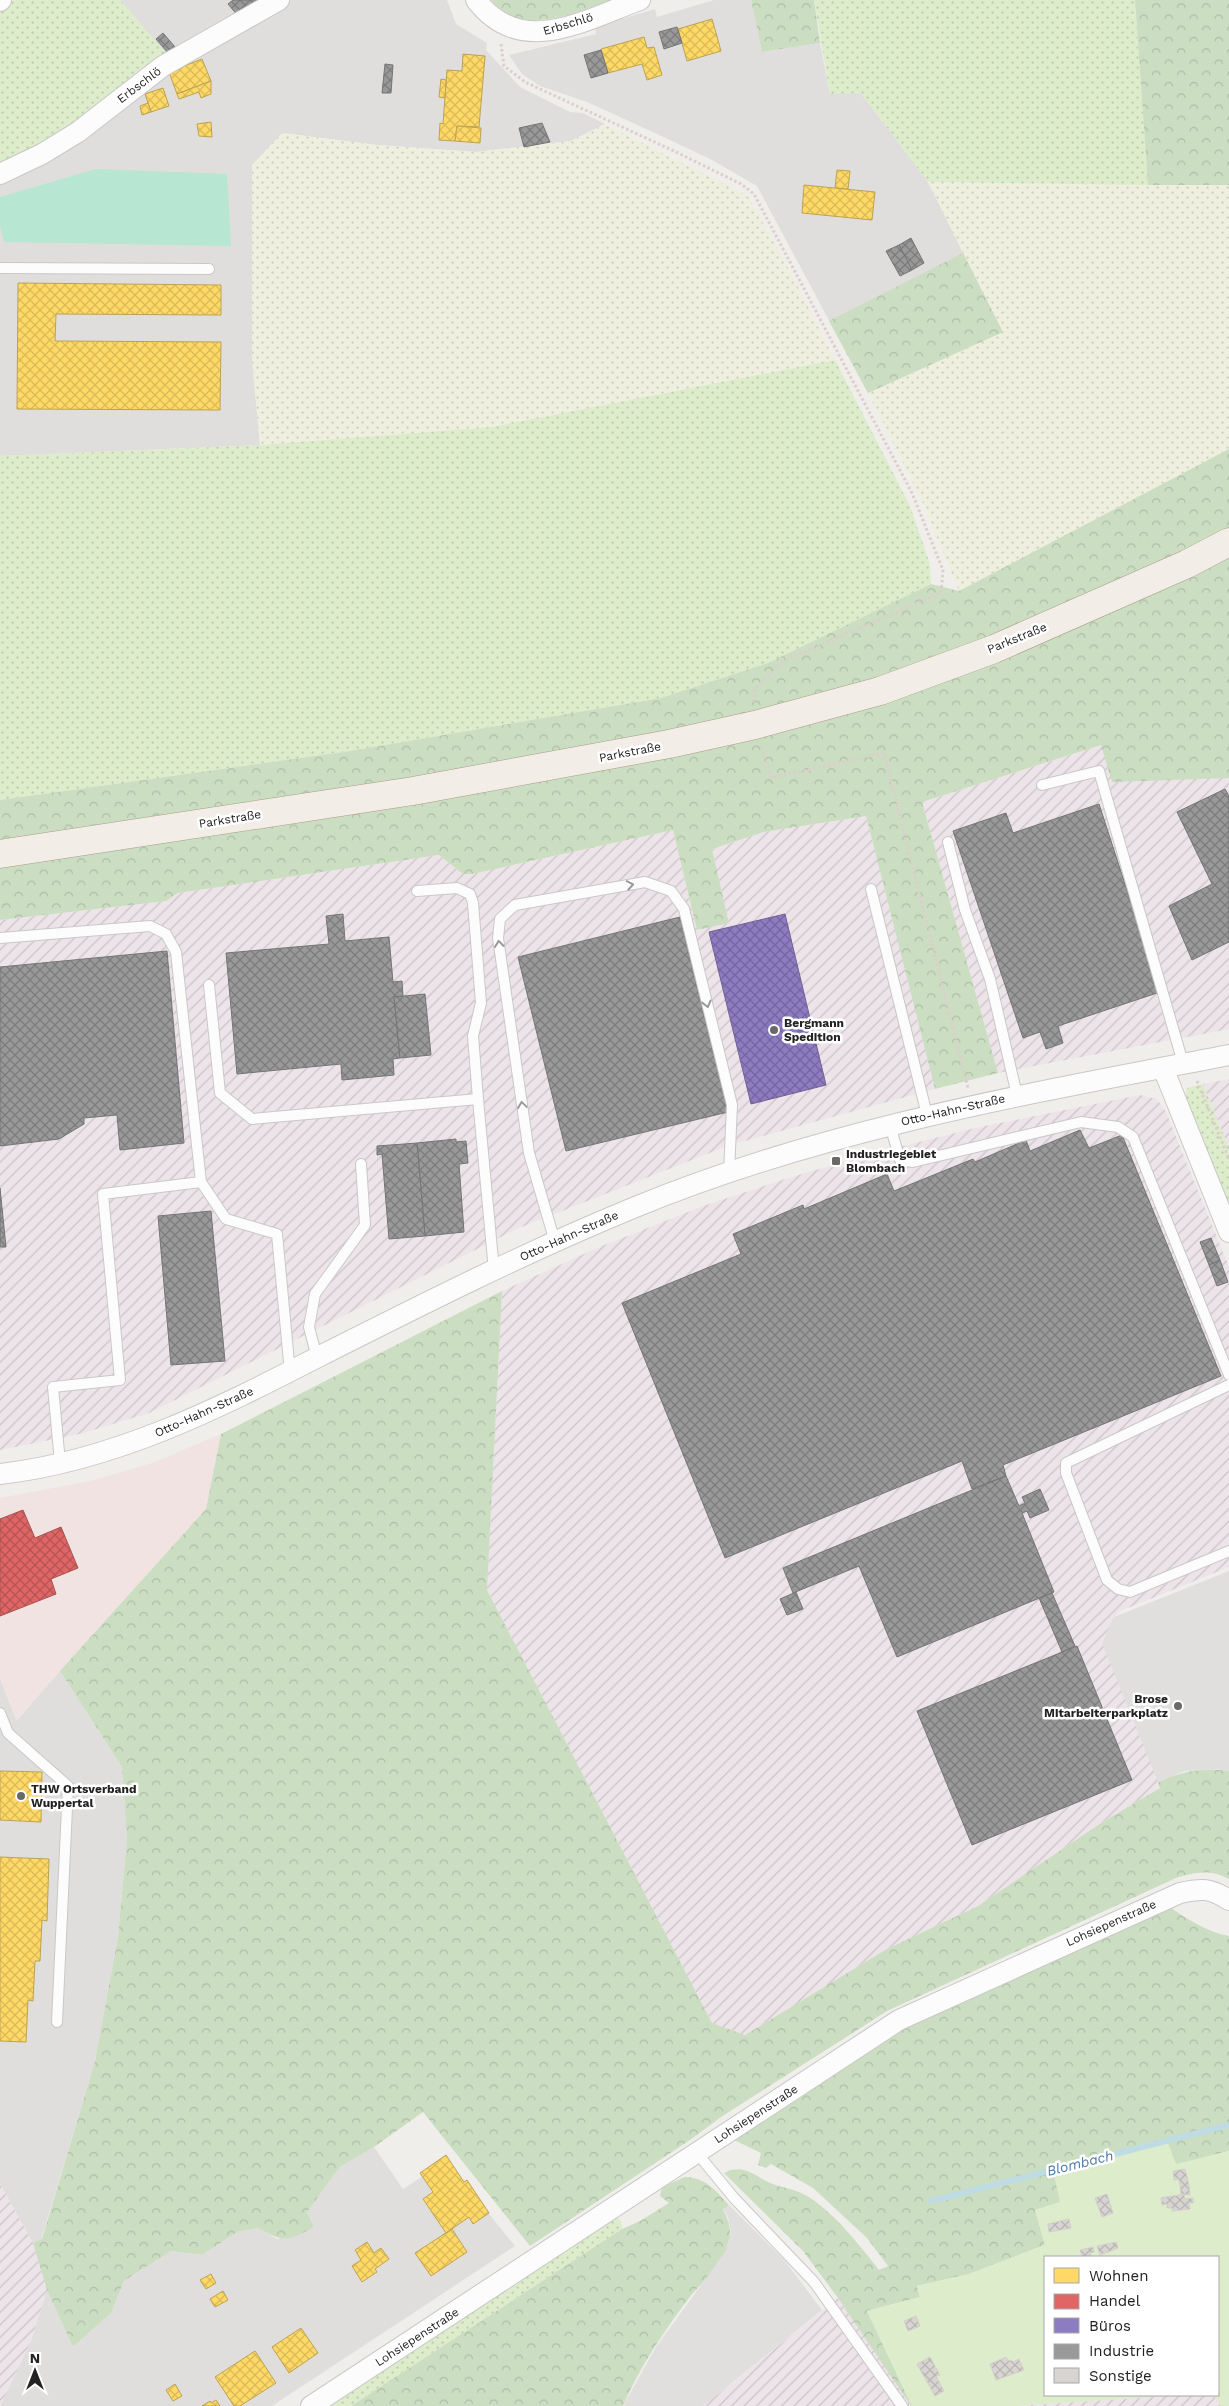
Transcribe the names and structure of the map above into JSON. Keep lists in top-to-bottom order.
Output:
{
  "streets": {
    "main road": ["Parkstraße"],
    "street": ["Erbschlö", "Otto-Hahn-Straße", "Lohsiepenstraße"]
  },
  "water": ["Blombach"],
  "places": {
    "other": ["Bergmann Spedition", "Brose Mitarbeiterparkplatz", "THW Ortsverband Wuppertal"],
    "transit": ["Industriegebiet Blombach"]
  },
  "legend": [
    "Wohnen",
    "Handel",
    "Büros",
    "Industrie",
    "Sonstige"
  ],
  "north": "top"
}
